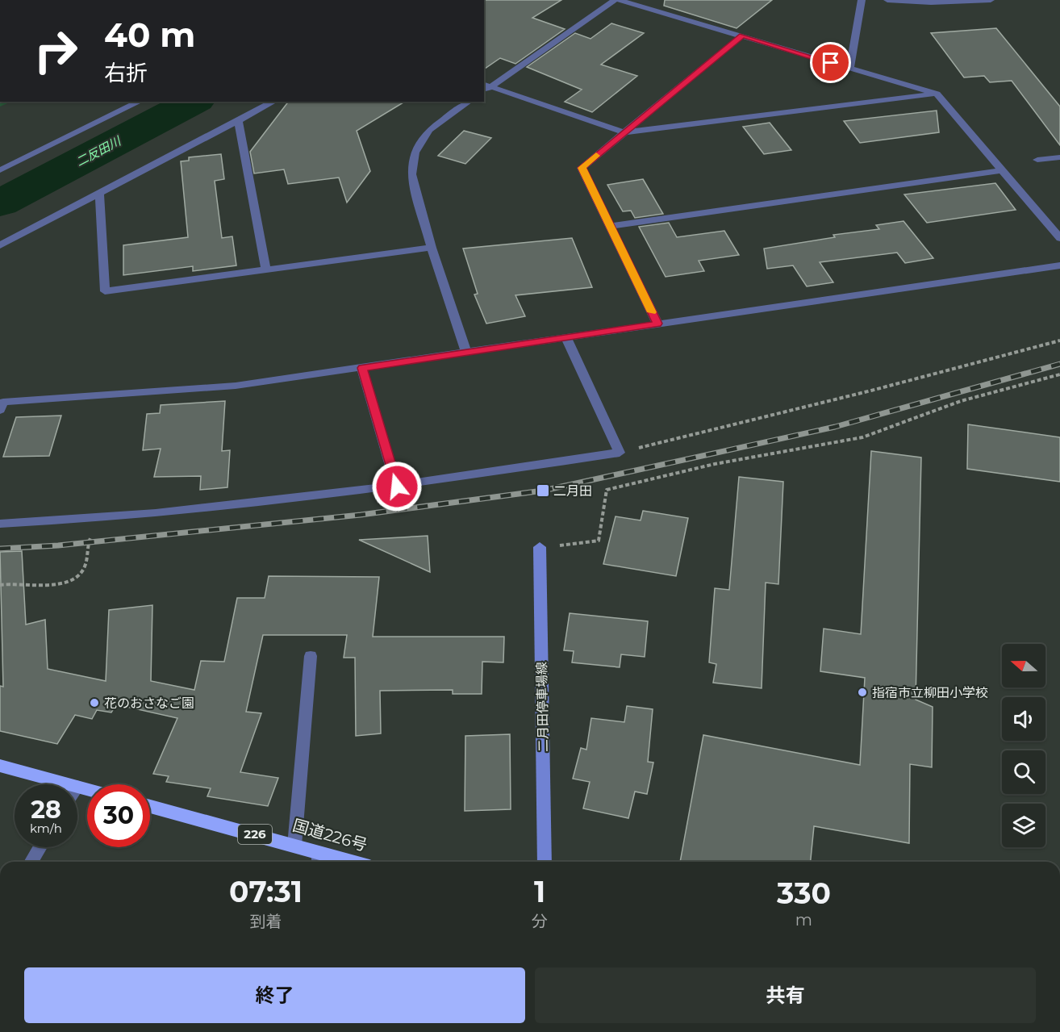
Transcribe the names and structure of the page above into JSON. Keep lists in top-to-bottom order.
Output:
{
  "streets": {
    "highway": ["226", "国道226号"],
    "main road": ["二月田停車場線"]
  },
  "water": ["二反田川"],
  "places": {
    "transit": ["二月田"],
    "other": ["指宿市立柳田小学校", "花のおさなご園"]
  },
  "north": "left",
  "page": {
    "turn": ["40 m", "右折"],
    "speed": "28 km/h",
    "limit": "30",
    "eta": [
      "07:31",
      "到着",
      "1",
      "分",
      "330",
      "m"
    ],
    "buttons": ["終了", "共有"]
  }
}
